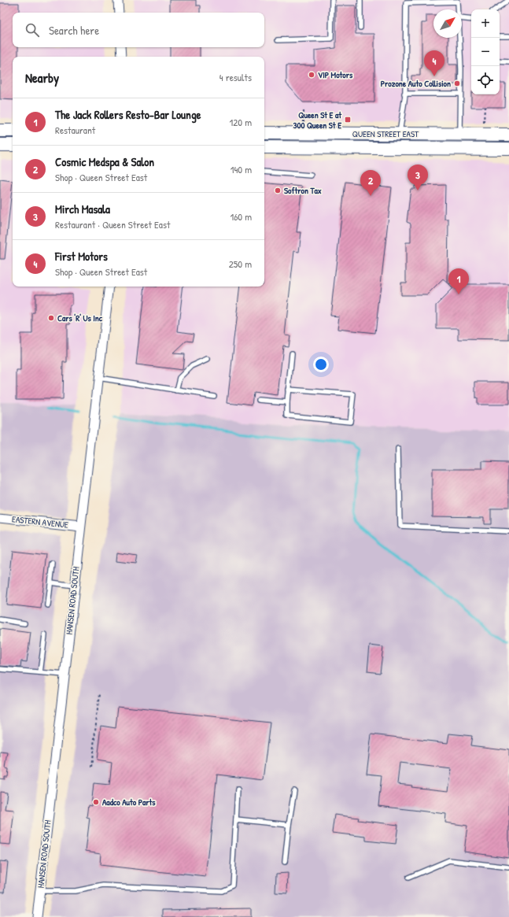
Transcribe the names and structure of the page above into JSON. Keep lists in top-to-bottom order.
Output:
{
  "streets": {
    "main road": ["QUEEN STREET EAST"],
    "street": ["EASTERN AVENUE", "HANSEN ROAD SOUTH"]
  },
  "crossings": [
    ["EASTERN AVENUE", "HANSEN ROAD SOUTH"]
  ],
  "places": {
    "other": [
      "VIP Motors",
      "Prozone Auto Collision",
      "Softron Tax",
      "Cars 'R' Us Inc",
      "Aadco Auto Parts"
    ],
    "transit": ["Queen St E at 300 Queen St E"]
  },
  "north": "top right",
  "page": {
    "map_buttons": ["+", "−"],
    "search": "Search here",
    "pins": [
      "4",
      "3",
      "2",
      "1"
    ],
    "heading": ["Nearby", "4 results"],
    "list": [
      {
        "mark": "1",
        "name": "The Jack Rollers Resto-Bar Lounge",
        "note": "Restaurant",
        "value": "120 m"
      },
      {
        "mark": "2",
        "name": "Cosmic Medspa & Salon",
        "note": "Shop · Queen Street East",
        "value": "140 m"
      },
      {
        "mark": "3",
        "name": "Mirch Masala",
        "note": "Restaurant · Queen Street East",
        "value": "160 m"
      },
      {
        "mark": "4",
        "name": "First Motors",
        "note": "Shop · Queen Street East",
        "value": "250 m"
      }
    ]
  }
}
